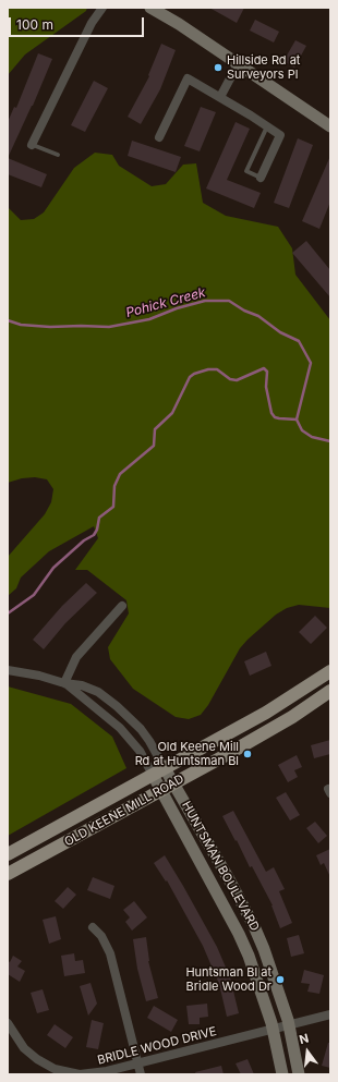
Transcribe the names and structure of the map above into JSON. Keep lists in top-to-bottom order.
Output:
{
  "streets": {
    "main road": ["OLD KEENE MILL ROAD"],
    "street": ["HUNTSMAN BOULEVARD", "BRIDLE WOOD DRIVE"]
  },
  "crossings": [
    ["OLD KEENE MILL ROAD", "HUNTSMAN BOULEVARD"],
    ["HUNTSMAN BOULEVARD", "BRIDLE WOOD DRIVE"]
  ],
  "water": ["Pohick Creek"],
  "places": ["Hillside Rd at Surveyors Pl", "Old Keene Mill Rd at Huntsman Bl", "Huntsman Bl at Bridle Wood Dr"],
  "scale_bar": "100 m",
  "north": "top"
}
